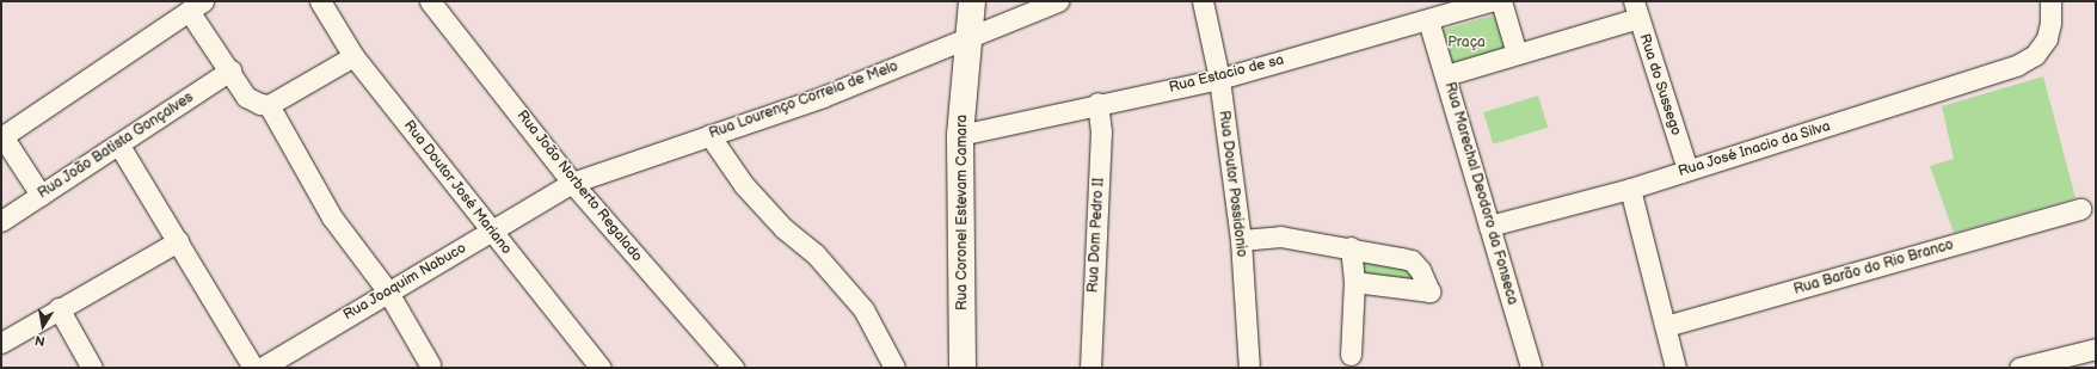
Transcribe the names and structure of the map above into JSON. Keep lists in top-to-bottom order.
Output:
{
  "streets": {
    "main road": ["Rua Coronel Estevam Camara"],
    "street": [
      "Rua Estacio de sa",
      "Rua do Sussego",
      "Rua Lourenço Correia de Melo",
      "Rua João Batista Gonçalves",
      "Rua José Inacio da Silva",
      "Rua Doutor Possidonio",
      "Rua João Norberto Regalado",
      "Rua Doutor José Mariano",
      "Rua Marechal Deodoro da Fonseca",
      "Rua Dom Pedro II",
      "Rua Barão do Rio Branco",
      "Rua Joaquim Nabuco"
    ]
  },
  "crossings": [
    ["Rua Estacio de sa", "Rua Doutor Possidonio"],
    ["Rua Estacio de sa", "Rua Marechal Deodoro da Fonseca"],
    ["Rua Estacio de sa", "Rua Coronel Estevam Camara"],
    ["Rua Estacio de sa", "Rua Dom Pedro II"],
    ["Rua do Sussego", "Rua José Inacio da Silva"],
    ["Rua Lourenço Correia de Melo", "Rua João Norberto Regalado"],
    ["Rua Lourenço Correia de Melo", "Rua Coronel Estevam Camara"],
    ["Rua Lourenço Correia de Melo", "Rua Joaquim Nabuco"],
    ["Rua José Inacio da Silva", "Rua Marechal Deodoro da Fonseca"],
    ["Rua João Norberto Regalado", "Rua Joaquim Nabuco"],
    ["Rua Doutor José Mariano", "Rua Joaquim Nabuco"]
  ],
  "parks": ["Praça"],
  "north": "bottom"
}
